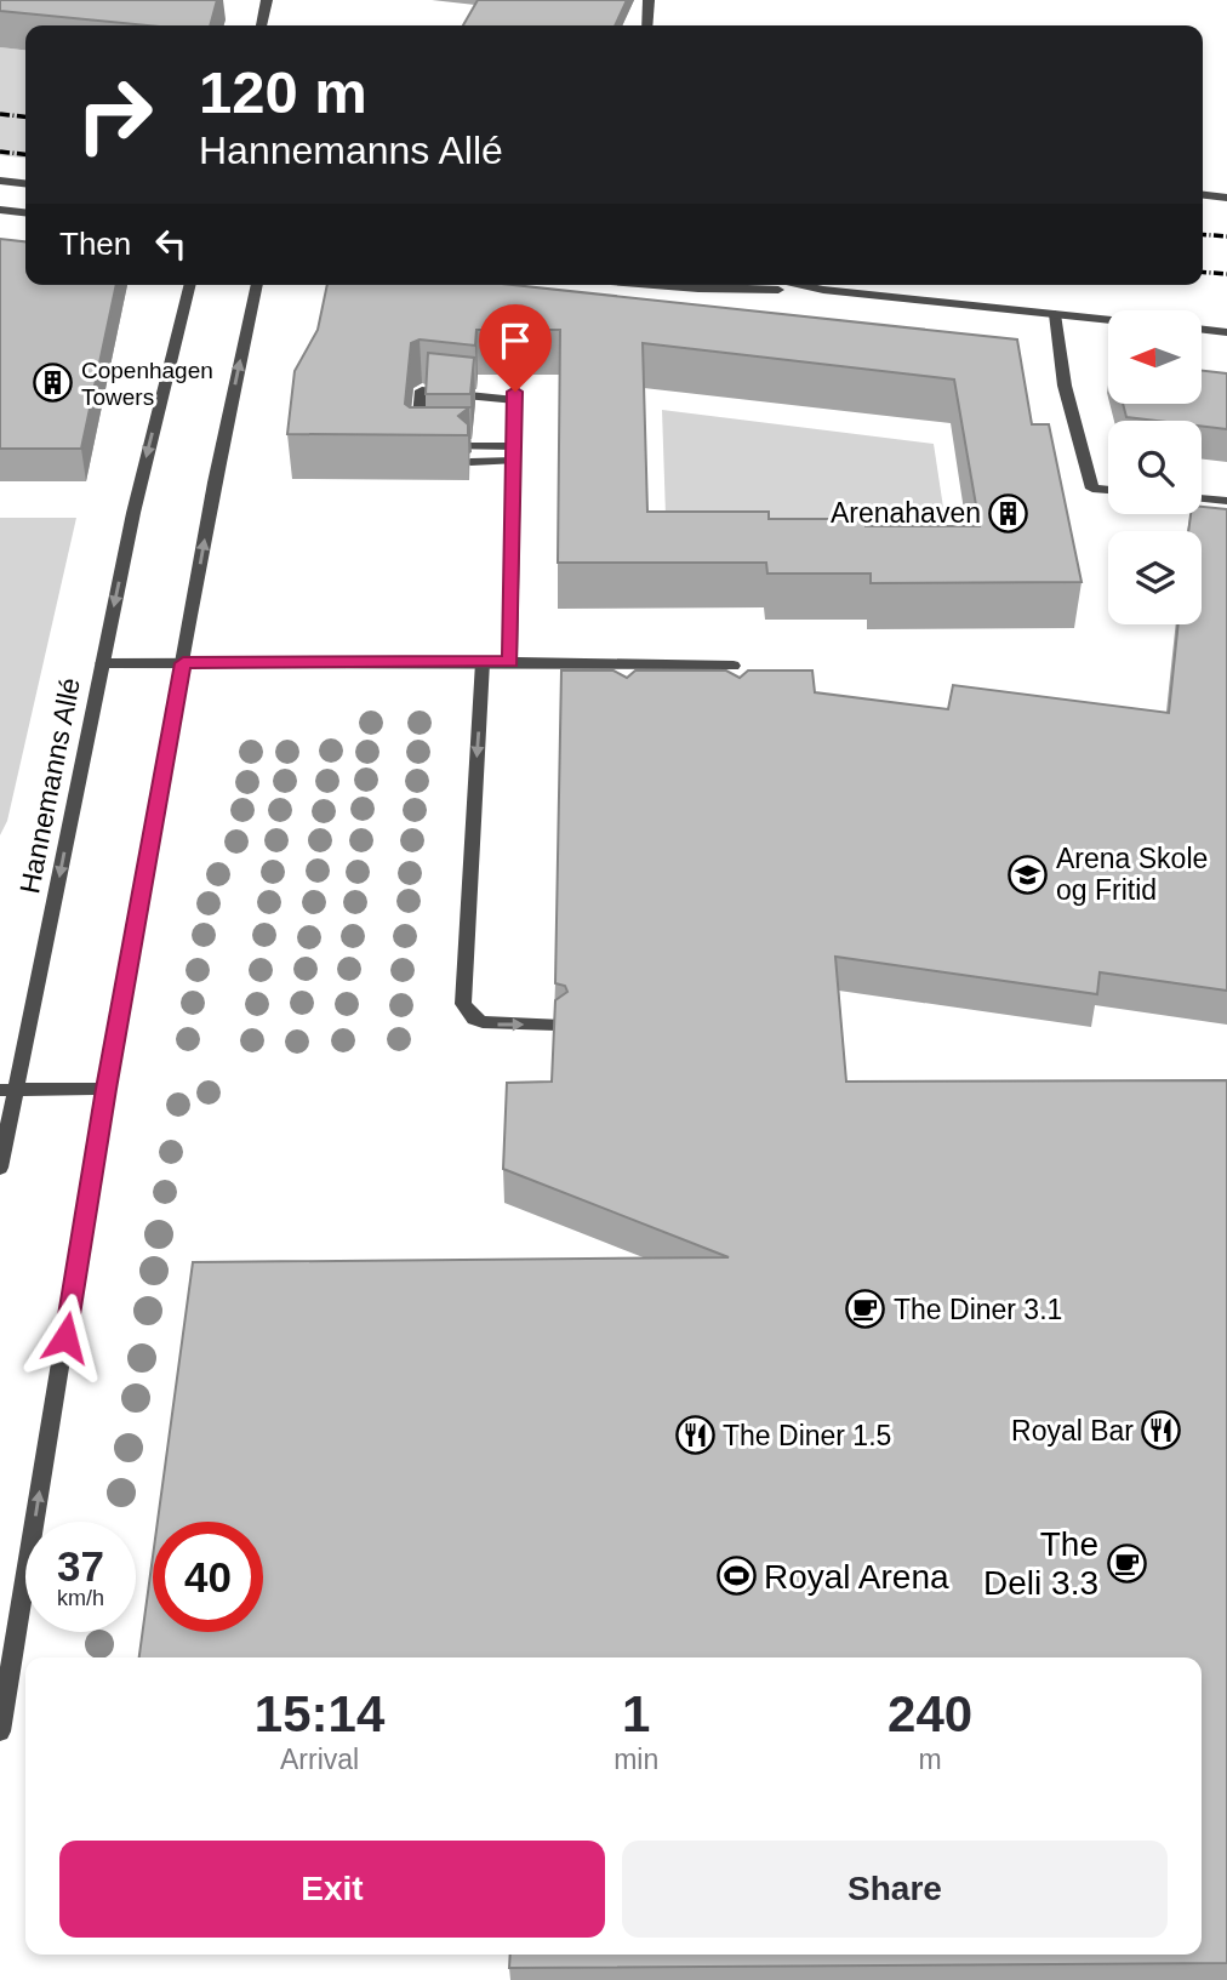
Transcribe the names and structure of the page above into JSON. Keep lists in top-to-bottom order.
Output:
{
  "streets": {
    "street": ["Hannemanns Allé"]
  },
  "places": {
    "building": ["Copenhagen Towers", "Arenahaven"],
    "school or university": ["Arena Skole og Fritid"],
    "cafe": ["The Diner 3.1", "The Deli 3.3"],
    "restaurant": ["Royal Bar", "The Diner 1.5"],
    "sports": ["Royal Arena"]
  },
  "north": "left",
  "page": {
    "turn": ["120 m", "Hannemanns Allé"],
    "then": "Then",
    "speed": "37 km/h",
    "limit": "40",
    "eta": [
      "15:14",
      "Arrival",
      "1",
      "min",
      "240",
      "m"
    ],
    "buttons": ["Exit", "Share"]
  }
}
